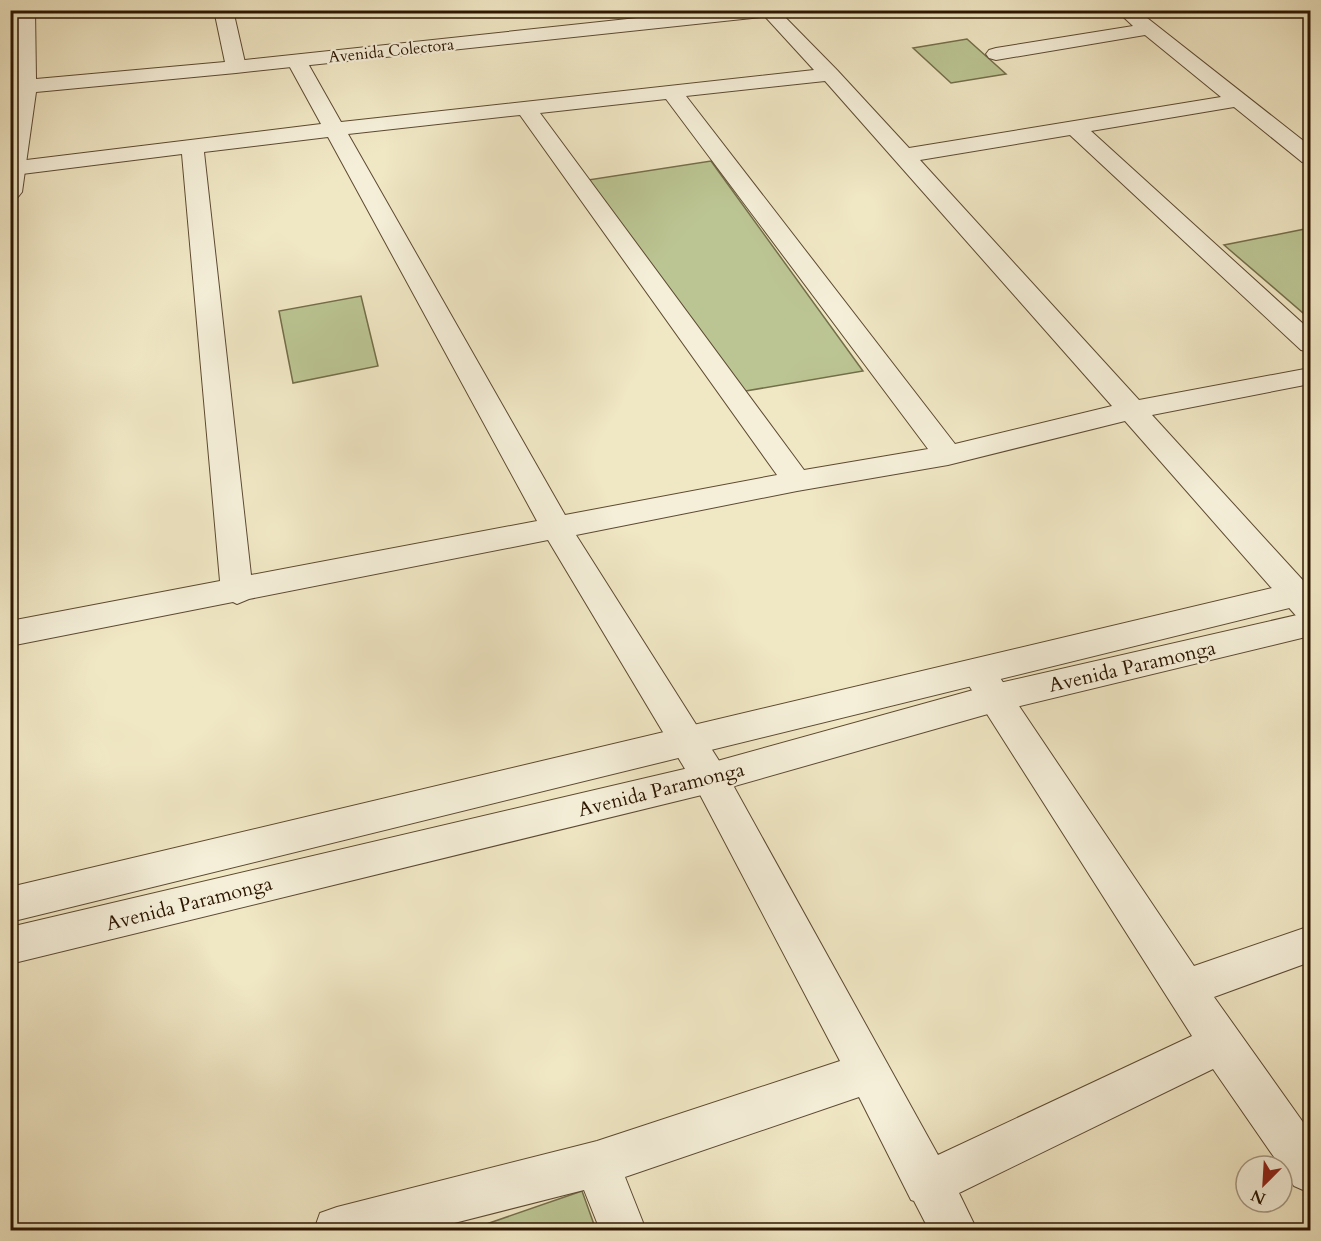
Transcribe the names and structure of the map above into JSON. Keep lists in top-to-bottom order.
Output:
{
  "streets": {
    "street": ["Avenida Colectora", "Avenida Paramonga"]
  },
  "north": "bottom left"
}
